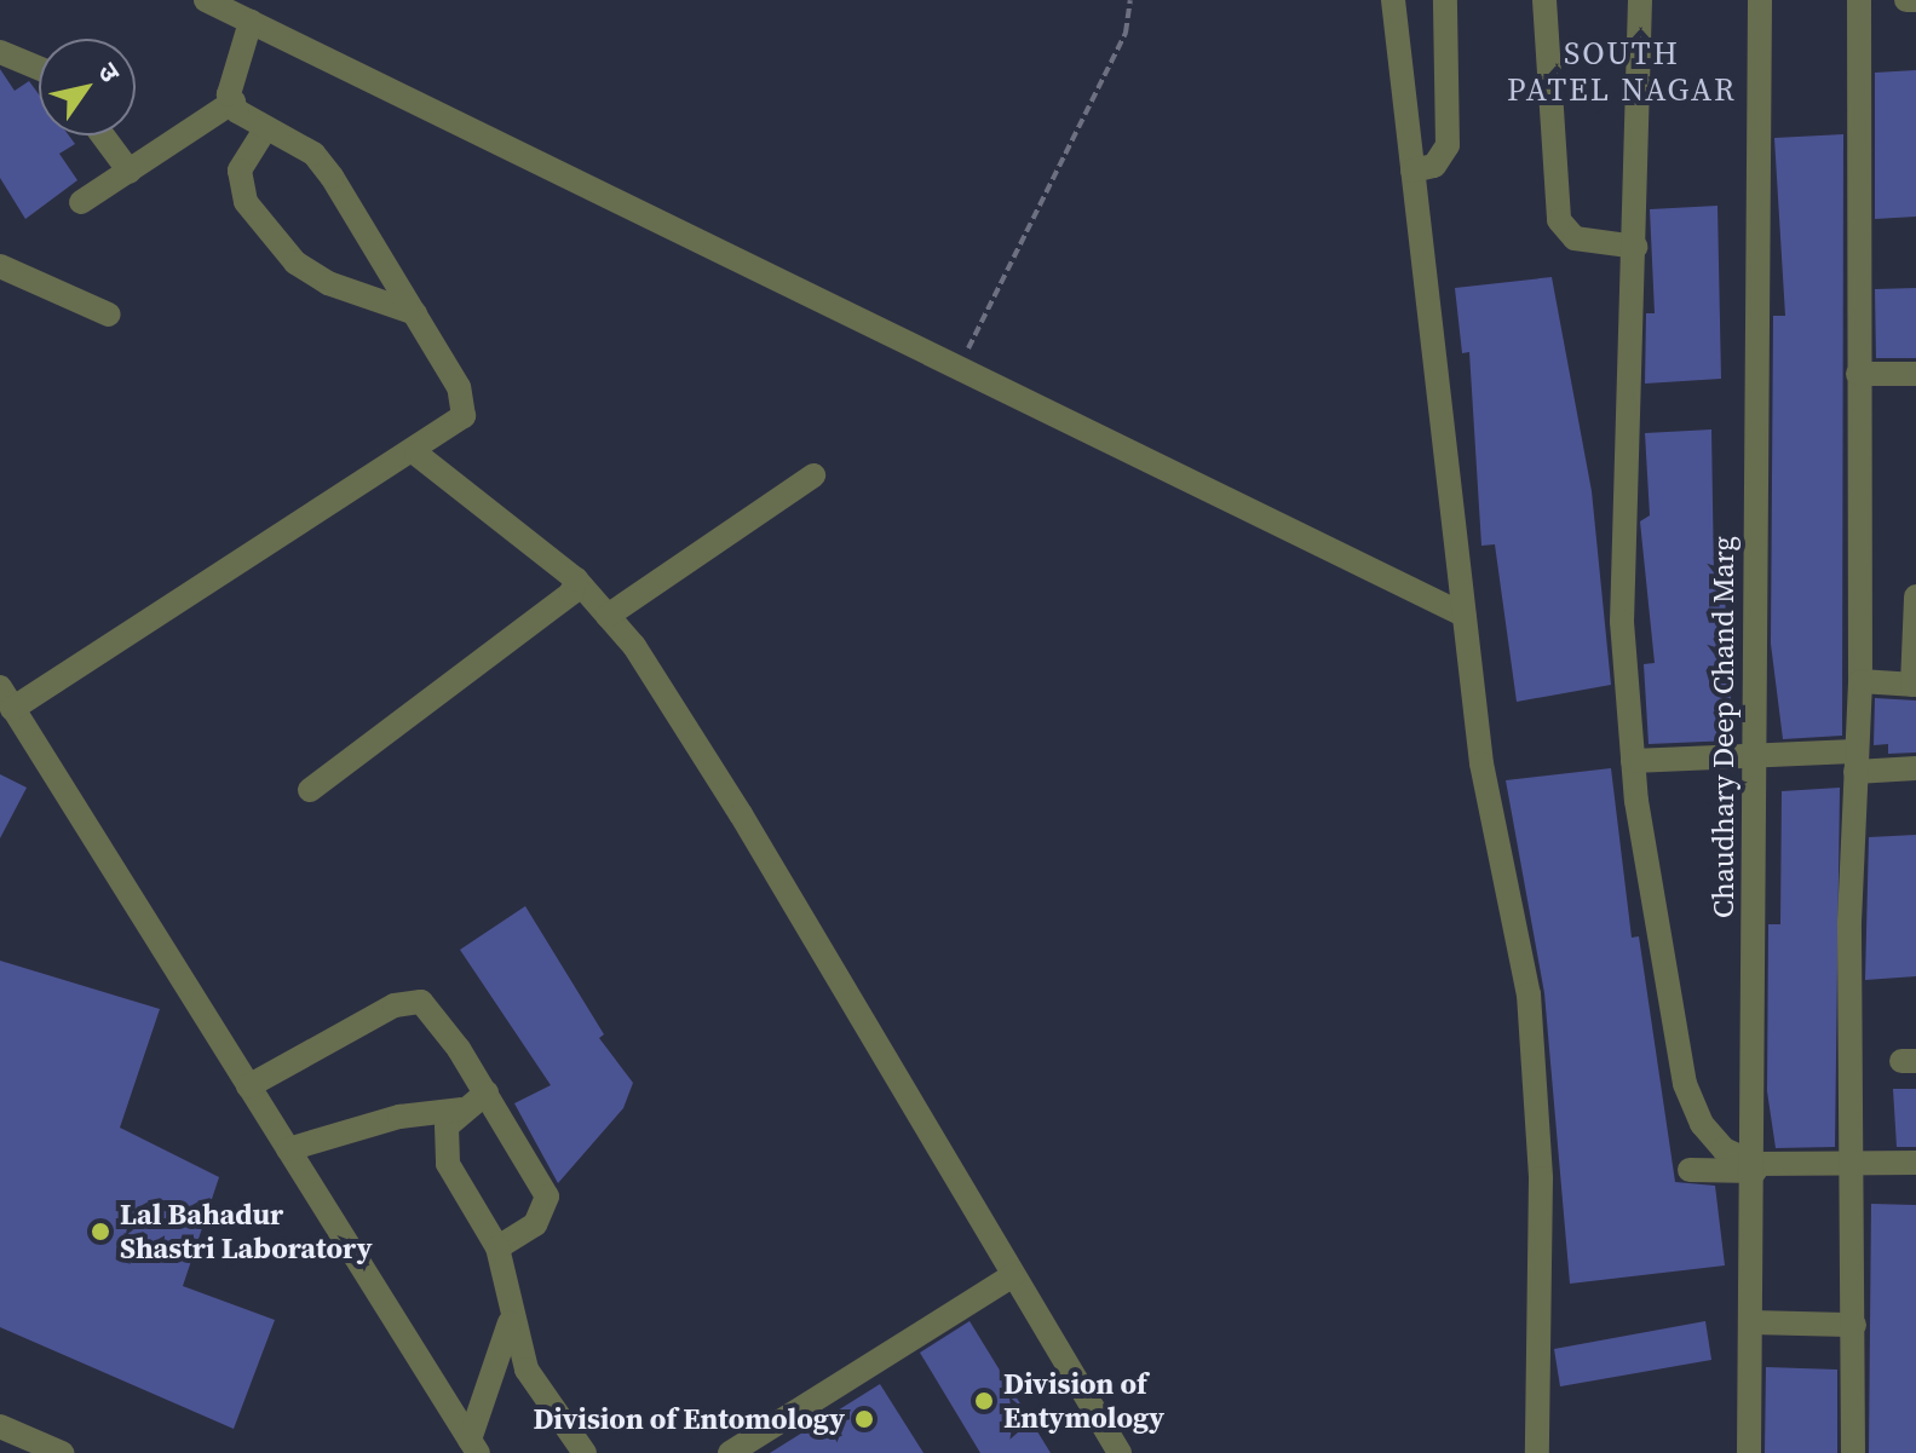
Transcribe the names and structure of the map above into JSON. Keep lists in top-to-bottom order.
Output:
{
  "streets": {
    "street": ["Chaudhary Deep Chand Marg"]
  },
  "districts": ["SOUTH PATEL NAGAR"],
  "places": ["Lal Bahadur Shastri Laboratory", "Division of Entymology", "Division of Entomology"],
  "north": "top right"
}
